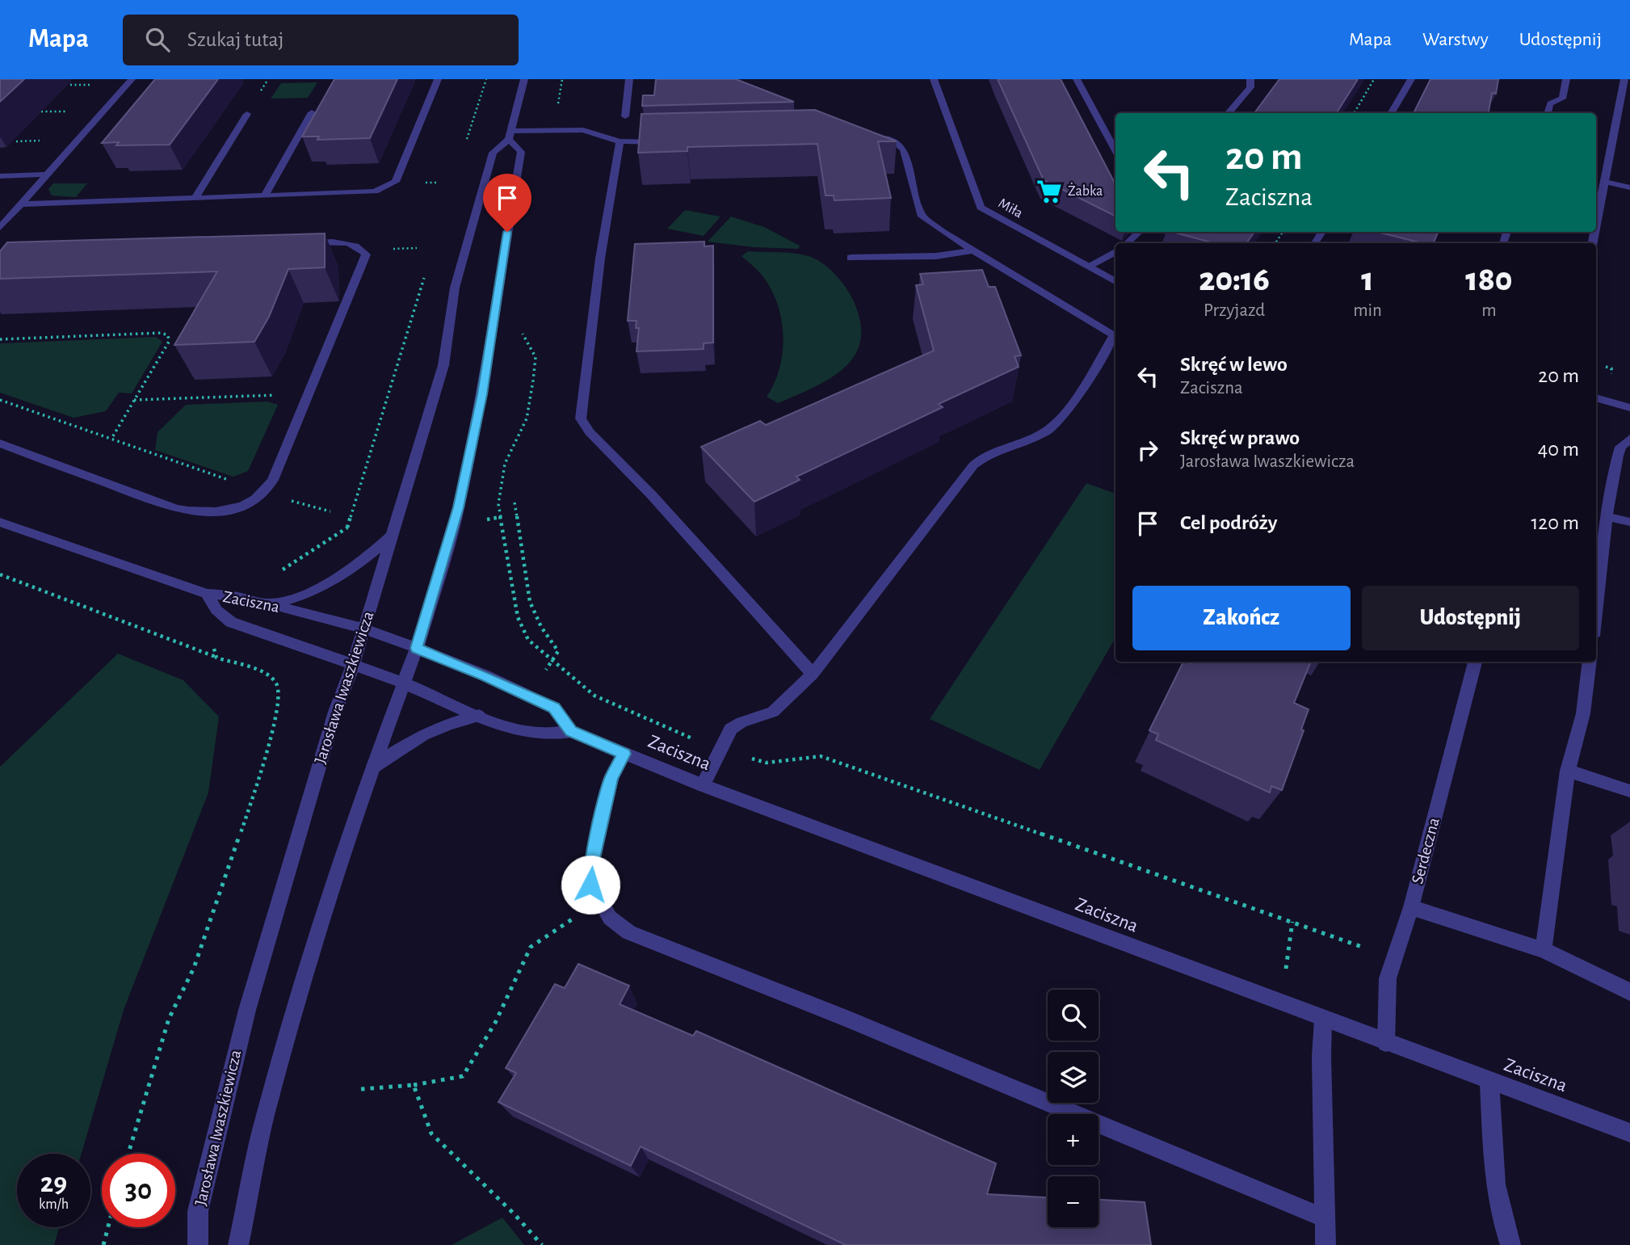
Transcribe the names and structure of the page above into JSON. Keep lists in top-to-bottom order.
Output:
{
  "streets": {
    "street": [
      "Miła",
      "Zaciszna",
      "Jarosława Iwaszkiewicza",
      "Serdeczna"
    ]
  },
  "crossings": [
    ["Zaciszna", "Jarosława Iwaszkiewicza"],
    ["Zaciszna", "Serdeczna"]
  ],
  "places": {
    "supermarket": ["Żabka"]
  },
  "page": {
    "header": "Mapa",
    "search": "Szukaj tutaj",
    "nav": ["Mapa", "Warstwy", "Udostępnij"],
    "turn": ["20 m", "Zaciszna"],
    "eta": [
      "20:16",
      "Przyjazd",
      "1",
      "min",
      "180",
      "m"
    ],
    "list": [
      {
        "name": "Skręć w lewo",
        "note": "Zaciszna",
        "value": "20 m"
      },
      {
        "name": "Skręć w prawo",
        "note": "Jarosława Iwaszkiewicza",
        "value": "40 m"
      },
      {
        "name": "Cel podróży",
        "value": "120 m"
      }
    ],
    "buttons": ["Zakończ", "Udostępnij"],
    "map_buttons": ["+", "−"],
    "speed": "29 km/h",
    "limit": "30"
  }
}
